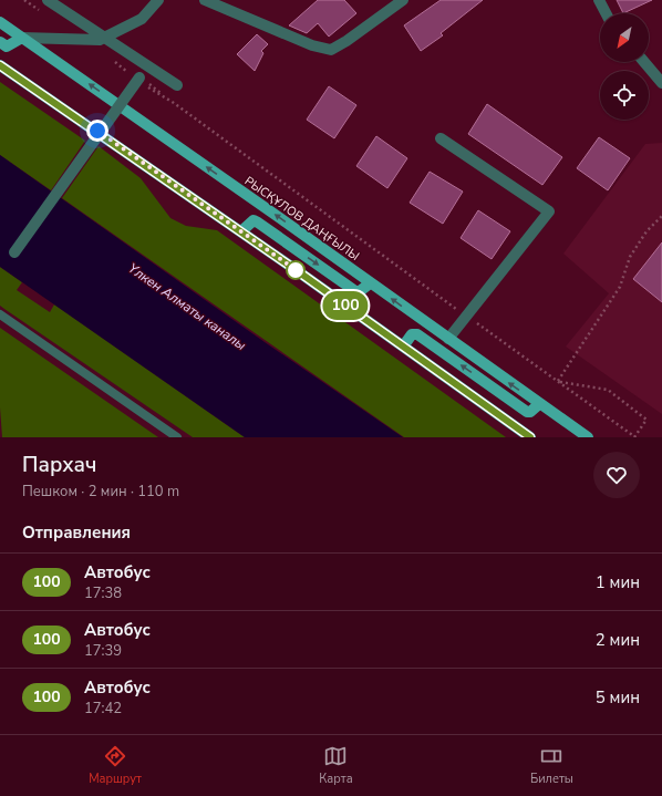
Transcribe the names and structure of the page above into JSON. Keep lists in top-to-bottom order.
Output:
{
  "streets": {
    "main road": ["РЫСҚҰЛОВ ДАҢҒЫЛЫ"]
  },
  "water": ["Үлкен Алматы каналы"],
  "lines": ["bus line 100"],
  "north": "bottom left",
  "page": {
    "on_map": "100",
    "heading": [
      ["Пархач", "Пешком · 2 мин · 110 m"],
      "Отправления"
    ],
    "list": [
      {
        "mark": "100",
        "name": "Автобус",
        "note": "17:38",
        "value": "1 мин"
      },
      {
        "mark": "100",
        "name": "Автобус",
        "note": "17:39",
        "value": "2 мин"
      },
      {
        "mark": "100",
        "name": "Автобус",
        "note": "17:42",
        "value": "5 мин"
      }
    ],
    "tabs": ["Маршрут", "Карта", "Билеты"]
  }
}
